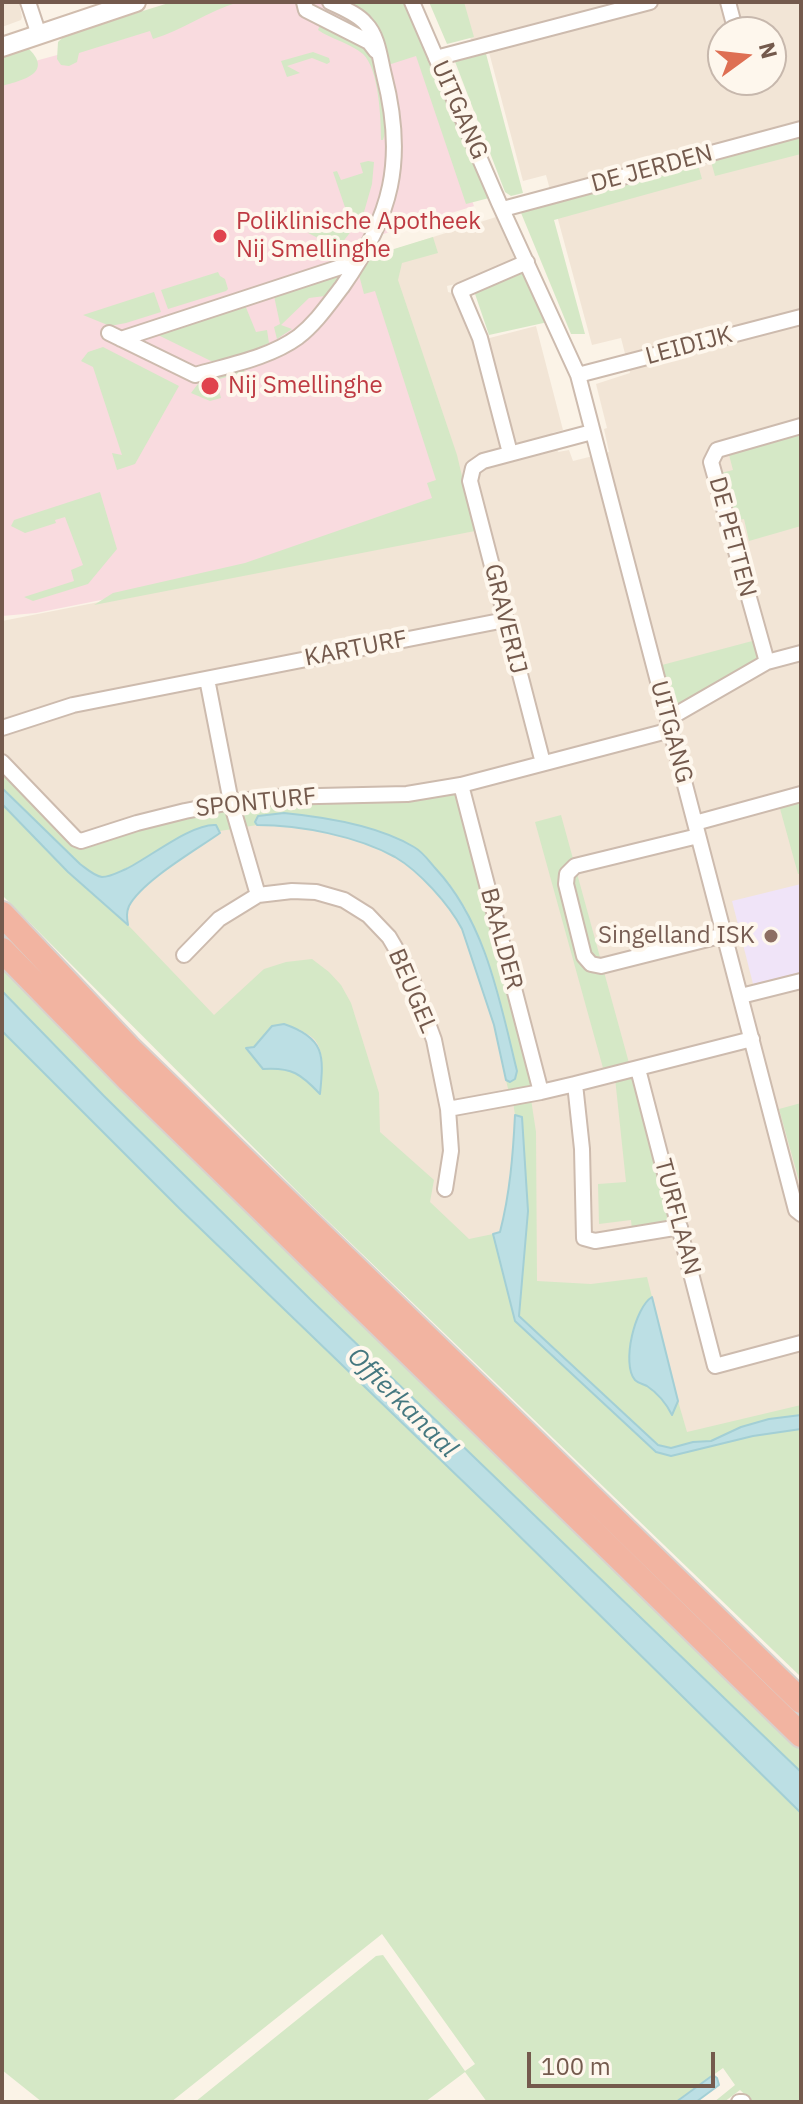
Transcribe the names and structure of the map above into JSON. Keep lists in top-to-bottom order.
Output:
{
  "streets": {
    "street": [
      "UITGANG",
      "DE JERDEN",
      "LEIDIJK",
      "DE PETTEN",
      "GRAVERIJ",
      "KARTURF",
      "SPONTURF",
      "BAALDER",
      "BEUGEL",
      "TURFLAAN"
    ]
  },
  "crossings": [
    ["UITGANG", "DE JERDEN"],
    ["UITGANG", "LEIDIJK"],
    ["UITGANG", "GRAVERIJ"],
    ["GRAVERIJ", "KARTURF"],
    ["GRAVERIJ", "SPONTURF"],
    ["SPONTURF", "BAALDER"]
  ],
  "water": ["Offierkanaal"],
  "places": ["Poliklinische Apotheek Nij Smellinghe", "Nij Smellinghe", "Singelland ISK"],
  "scale_bar": "100 m",
  "north": "right"
}
